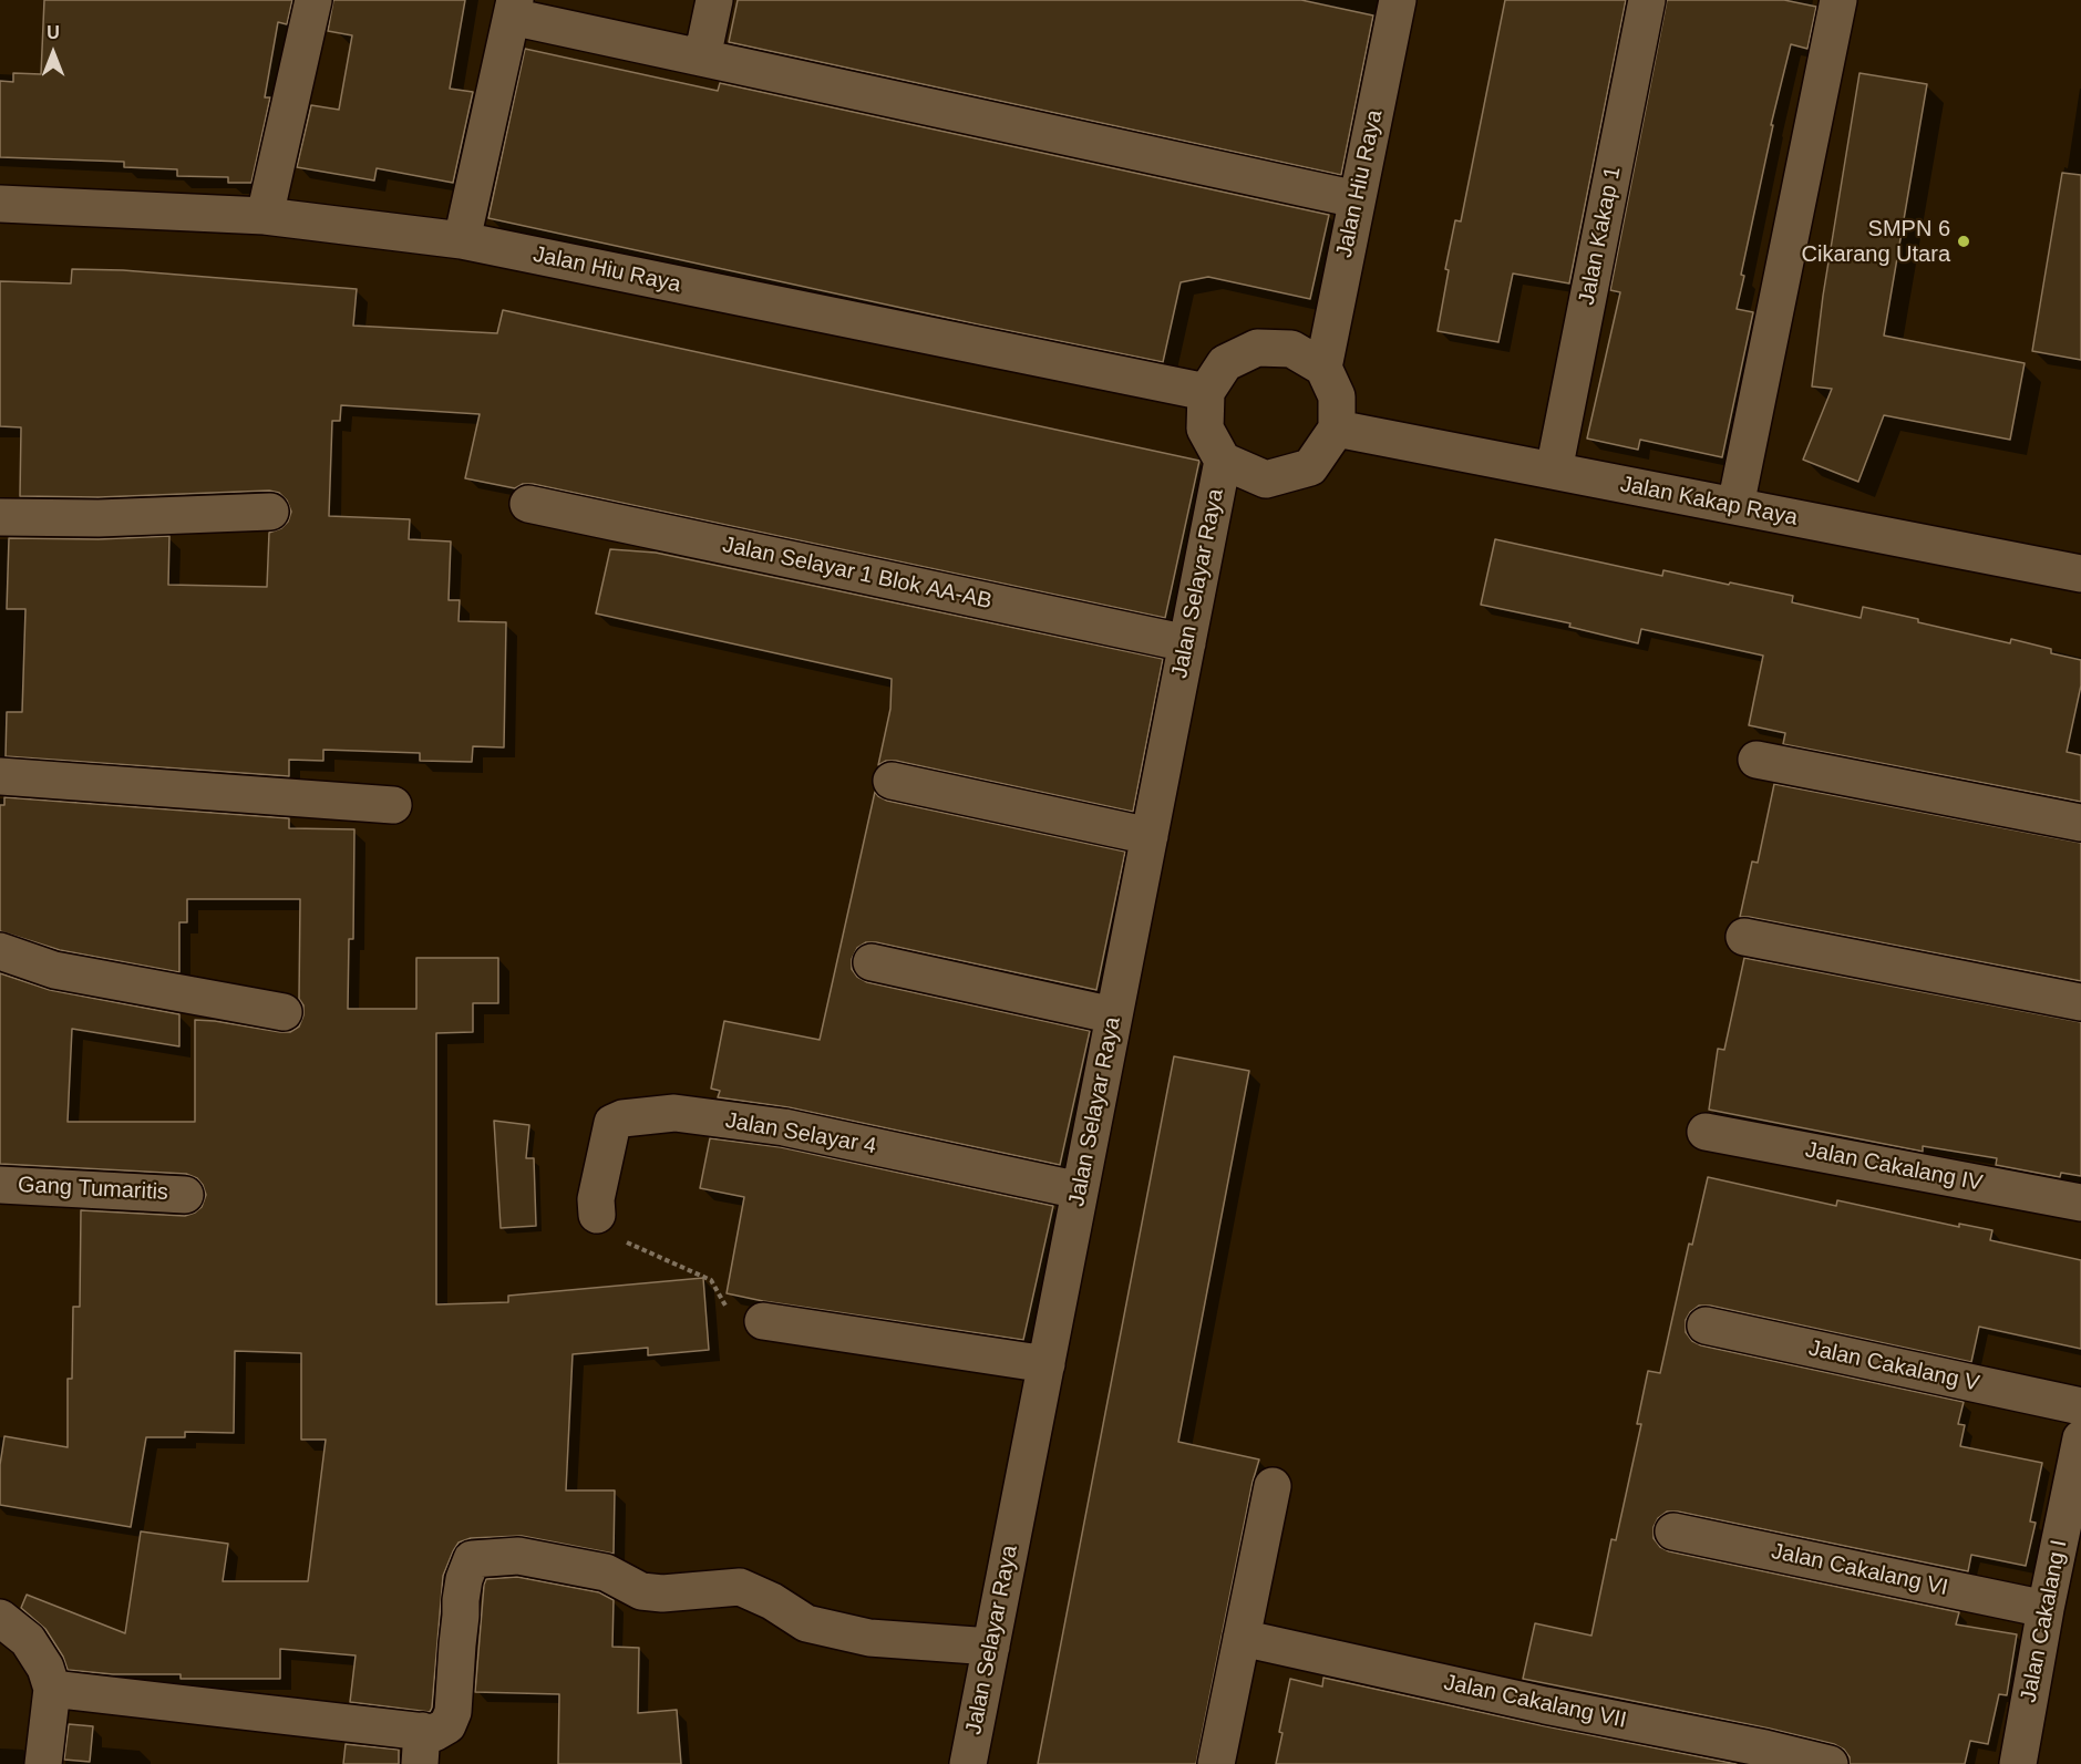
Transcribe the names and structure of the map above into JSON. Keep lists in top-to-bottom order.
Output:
{
  "streets": {
    "street": [
      "Jalan Hiu Raya",
      "Jalan Kakap 1",
      "Jalan Kakap Raya",
      "Jalan Selayar 1 Blok AA-AB",
      "Jalan Selayar Raya",
      "Jalan Selayar 4",
      "Jalan Cakalang IV",
      "Gang Tumaritis",
      "Jalan Cakalang V",
      "Jalan Cakalang VI",
      "Jalan Cakalang I",
      "Jalan Cakalang VII"
    ]
  },
  "crossings": [
    ["Jalan Hiu Raya", "Jalan Kakap Raya"],
    ["Jalan Hiu Raya", "Jalan Selayar Raya"],
    ["Jalan Kakap 1", "Jalan Kakap Raya"],
    ["Jalan Kakap Raya", "Jalan Selayar Raya"],
    ["Jalan Selayar 1 Blok AA-AB", "Jalan Selayar Raya"],
    ["Jalan Selayar Raya", "Jalan Selayar 4"],
    ["Jalan Cakalang VI", "Jalan Cakalang I"]
  ],
  "places": ["SMPN 6 Cikarang Utara"],
  "north": "top"
}
